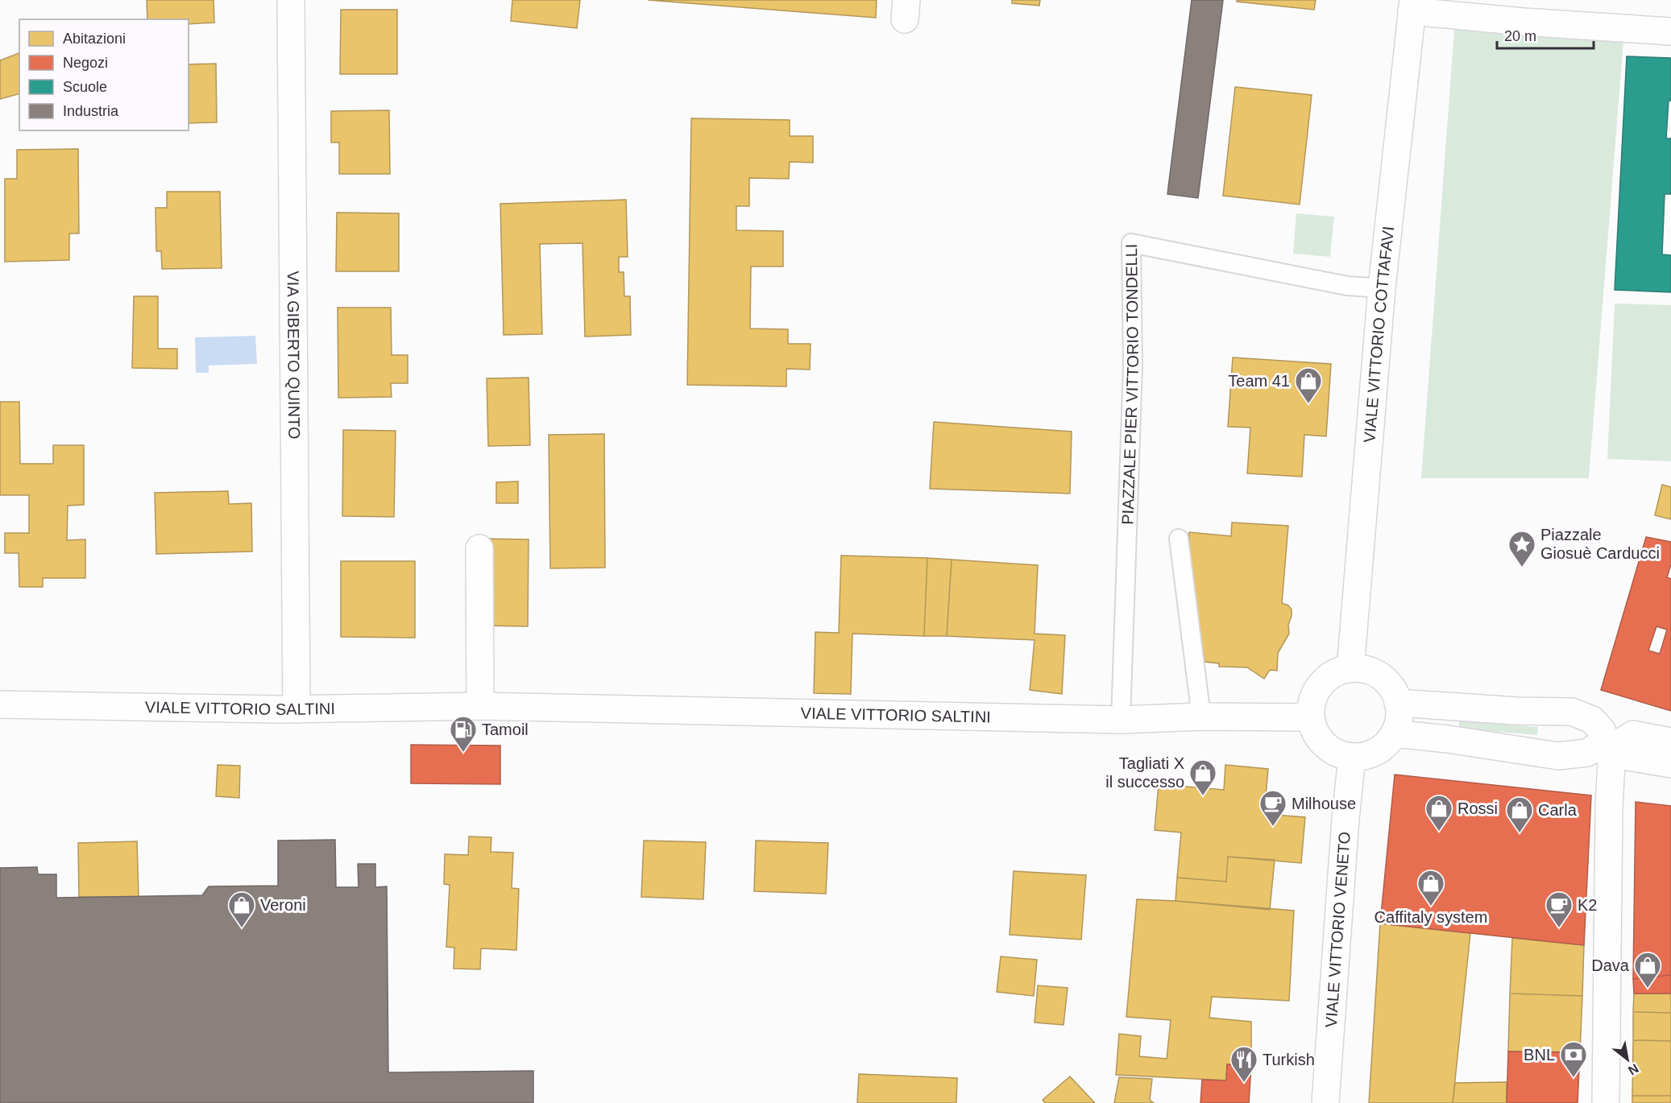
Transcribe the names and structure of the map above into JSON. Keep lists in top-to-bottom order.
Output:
{
  "streets": {
    "street": [
      "VIALE VITTORIO COTTAFAVI",
      "VIA GIBERTO QUINTO",
      "VIALE VITTORIO SALTINI",
      "VIALE VITTORIO VENETO"
    ],
    "lane": ["PIAZZALE PIER VITTORIO TONDELLI"]
  },
  "crossings": [
    ["VIALE VITTORIO COTTAFAVI", "PIAZZALE PIER VITTORIO TONDELLI"],
    ["VIALE VITTORIO COTTAFAVI", "VIALE VITTORIO SALTINI"],
    ["VIALE VITTORIO COTTAFAVI", "VIALE VITTORIO VENETO"],
    ["VIA GIBERTO QUINTO", "VIALE VITTORIO SALTINI"],
    ["PIAZZALE PIER VITTORIO TONDELLI", "VIALE VITTORIO SALTINI"],
    ["VIALE VITTORIO SALTINI", "VIALE VITTORIO VENETO"]
  ],
  "places": {
    "shop": [
      "Team 41",
      "Tagliati X il successo",
      "Rossi",
      "Carla",
      "Caffitaly system",
      "Veroni",
      "Dava"
    ],
    "place": ["Piazzale Giosuè Carducci"],
    "fuel station": ["Tamoil"],
    "cafe": ["Milhouse", "K2"],
    "bank": ["BNL"],
    "restaurant": ["Turkish"]
  },
  "legend": [
    "Abitazioni",
    "Negozi",
    "Scuole",
    "Industria"
  ],
  "scale_bar": "20 m",
  "north": "bottom right"
}
